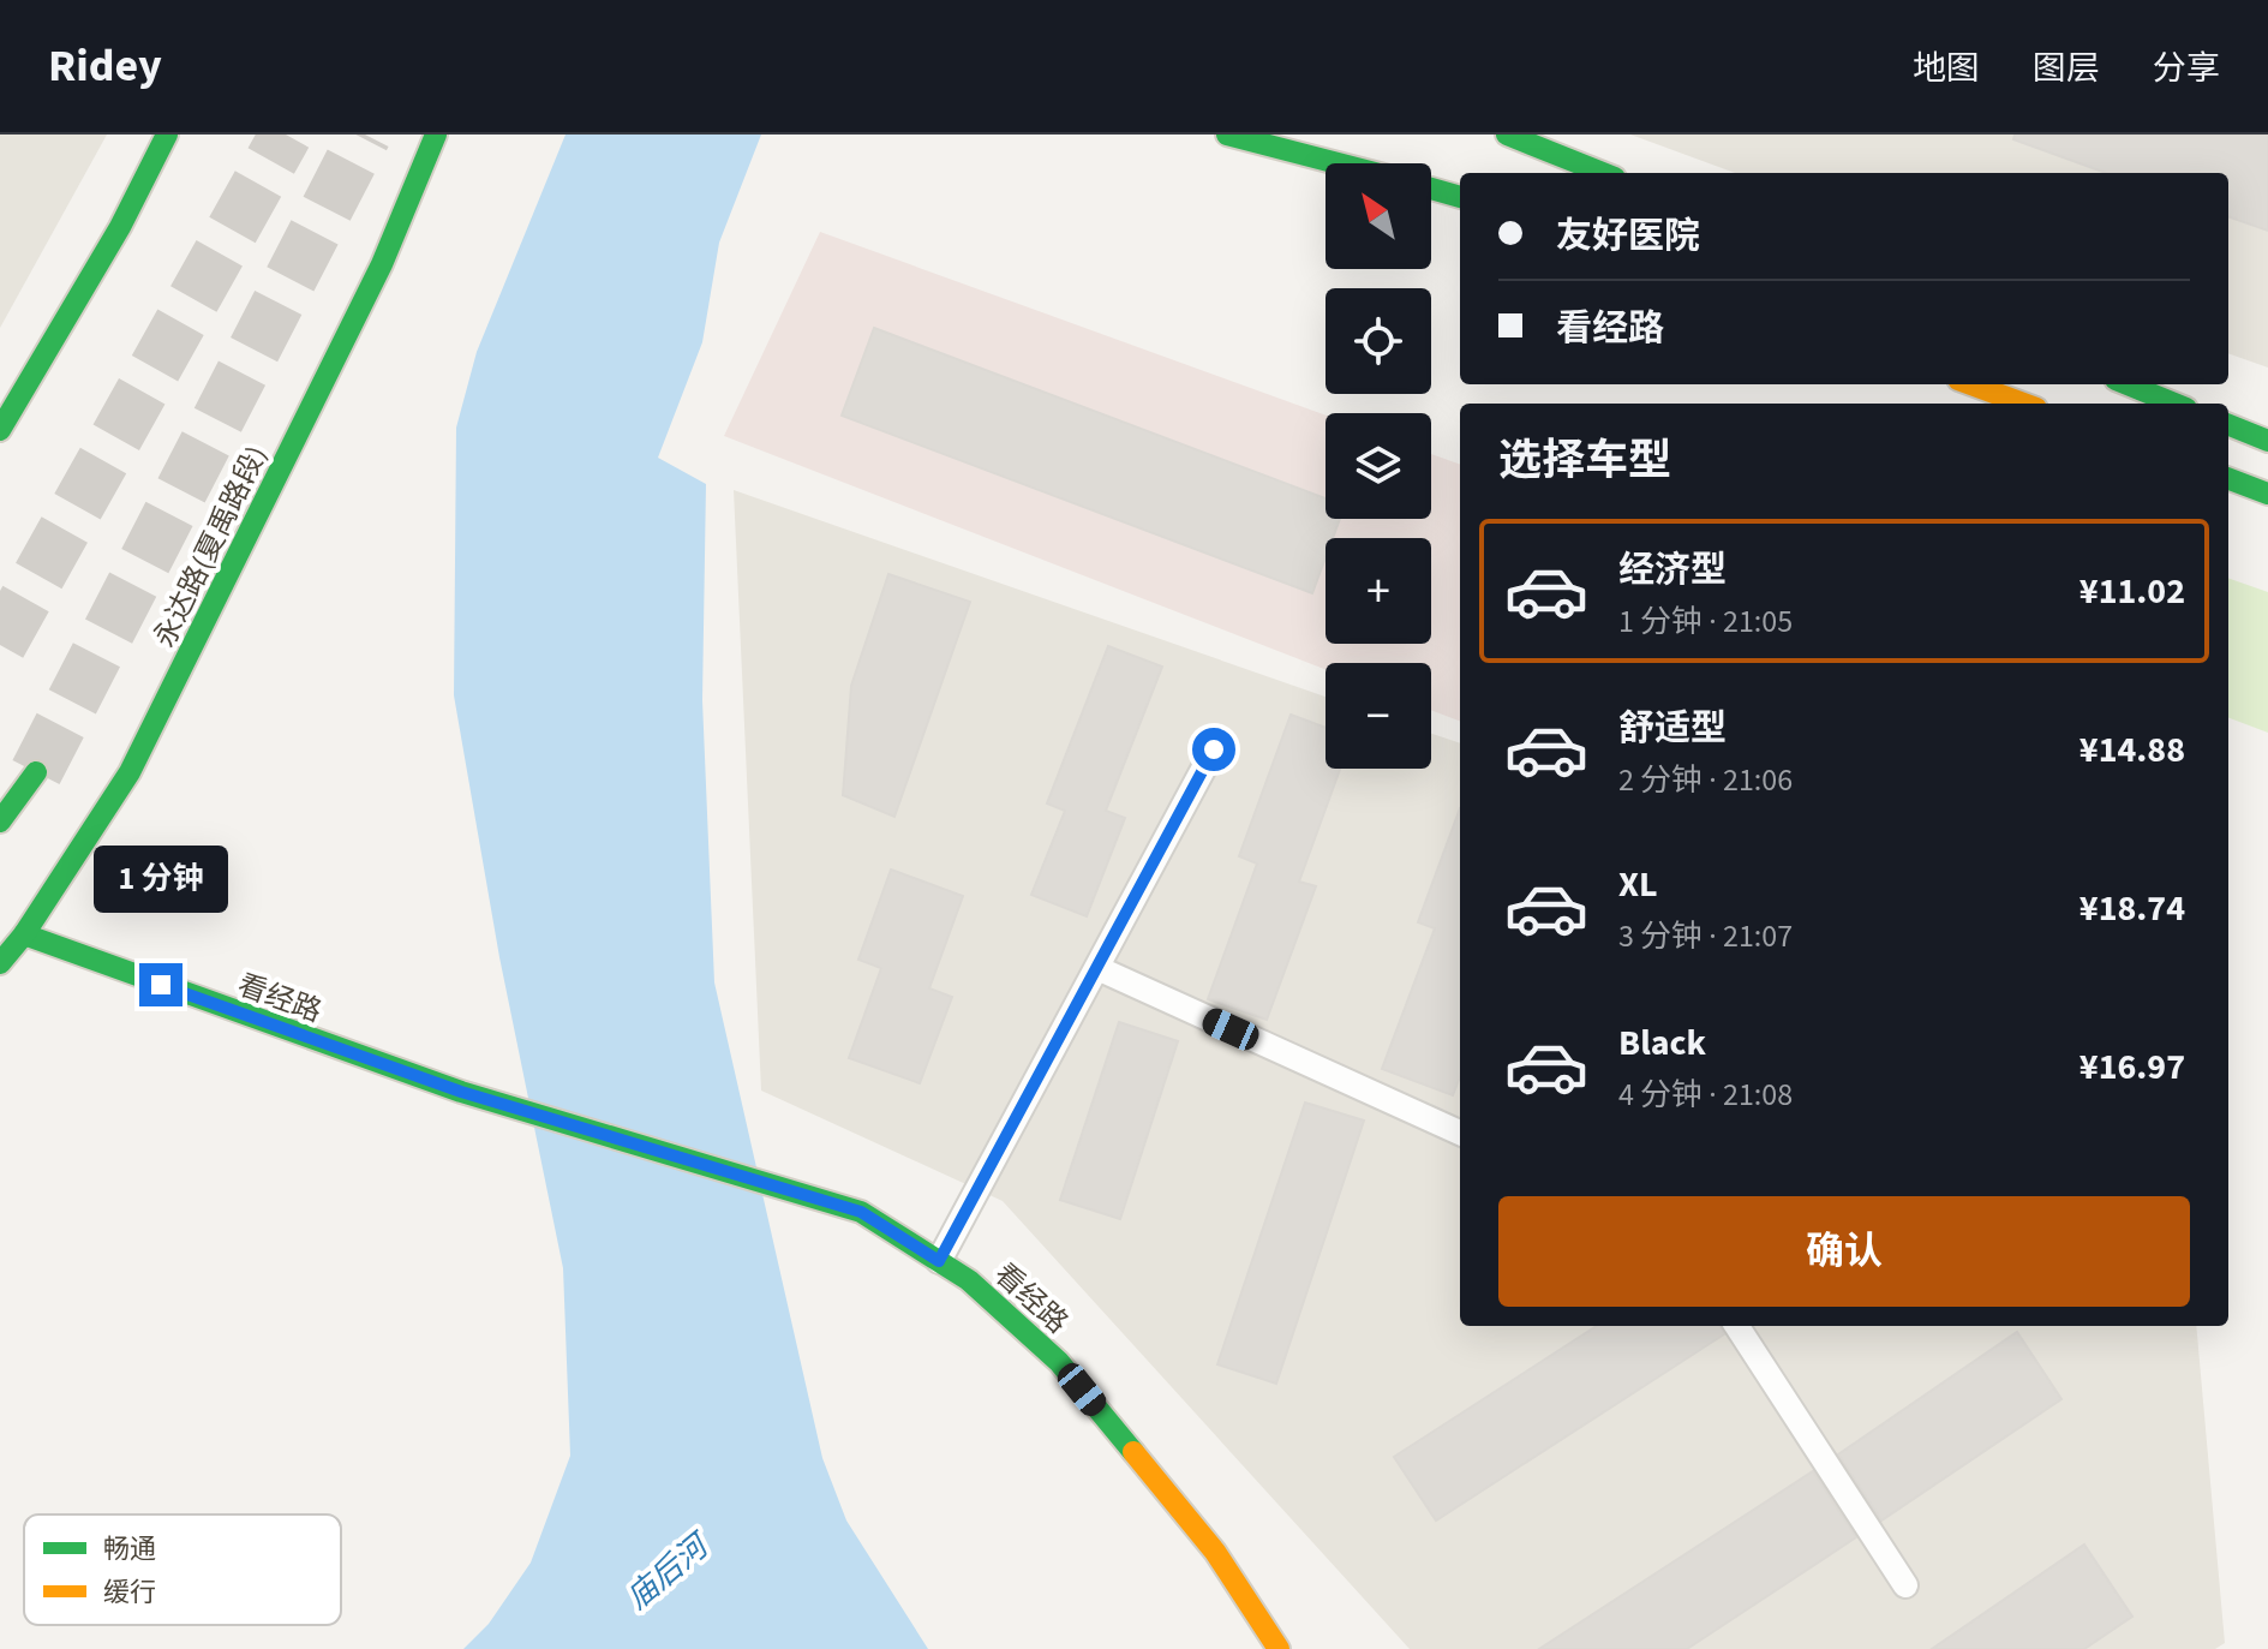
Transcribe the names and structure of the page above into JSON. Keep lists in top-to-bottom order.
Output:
{
  "streets": {
    "main road": ["永达路(夏禹路段)", "看经路"]
  },
  "crossings": [
    ["永达路(夏禹路段)", "看经路"]
  ],
  "water": ["庙后河"],
  "legend": ["畅通", "缓行"],
  "north": "top left",
  "page": {
    "header": "Ridey",
    "nav": ["地图", "图层", "分享"],
    "map_buttons": ["+", "−"],
    "banner": ["友好医院", "看经路"],
    "heading": "选择车型",
    "list": [
      {
        "name": "经济型",
        "note": "1 分钟 · 21:05",
        "value": "¥11.02"
      },
      {
        "name": "舒适型",
        "note": "2 分钟 · 21:06",
        "value": "¥14.88"
      },
      {
        "name": "XL",
        "note": "3 分钟 · 21:07",
        "value": "¥18.74"
      },
      {
        "name": "Black",
        "note": "4 分钟 · 21:08",
        "value": "¥16.97"
      }
    ],
    "bubble": "1 分钟",
    "buttons": "确认"
  }
}
